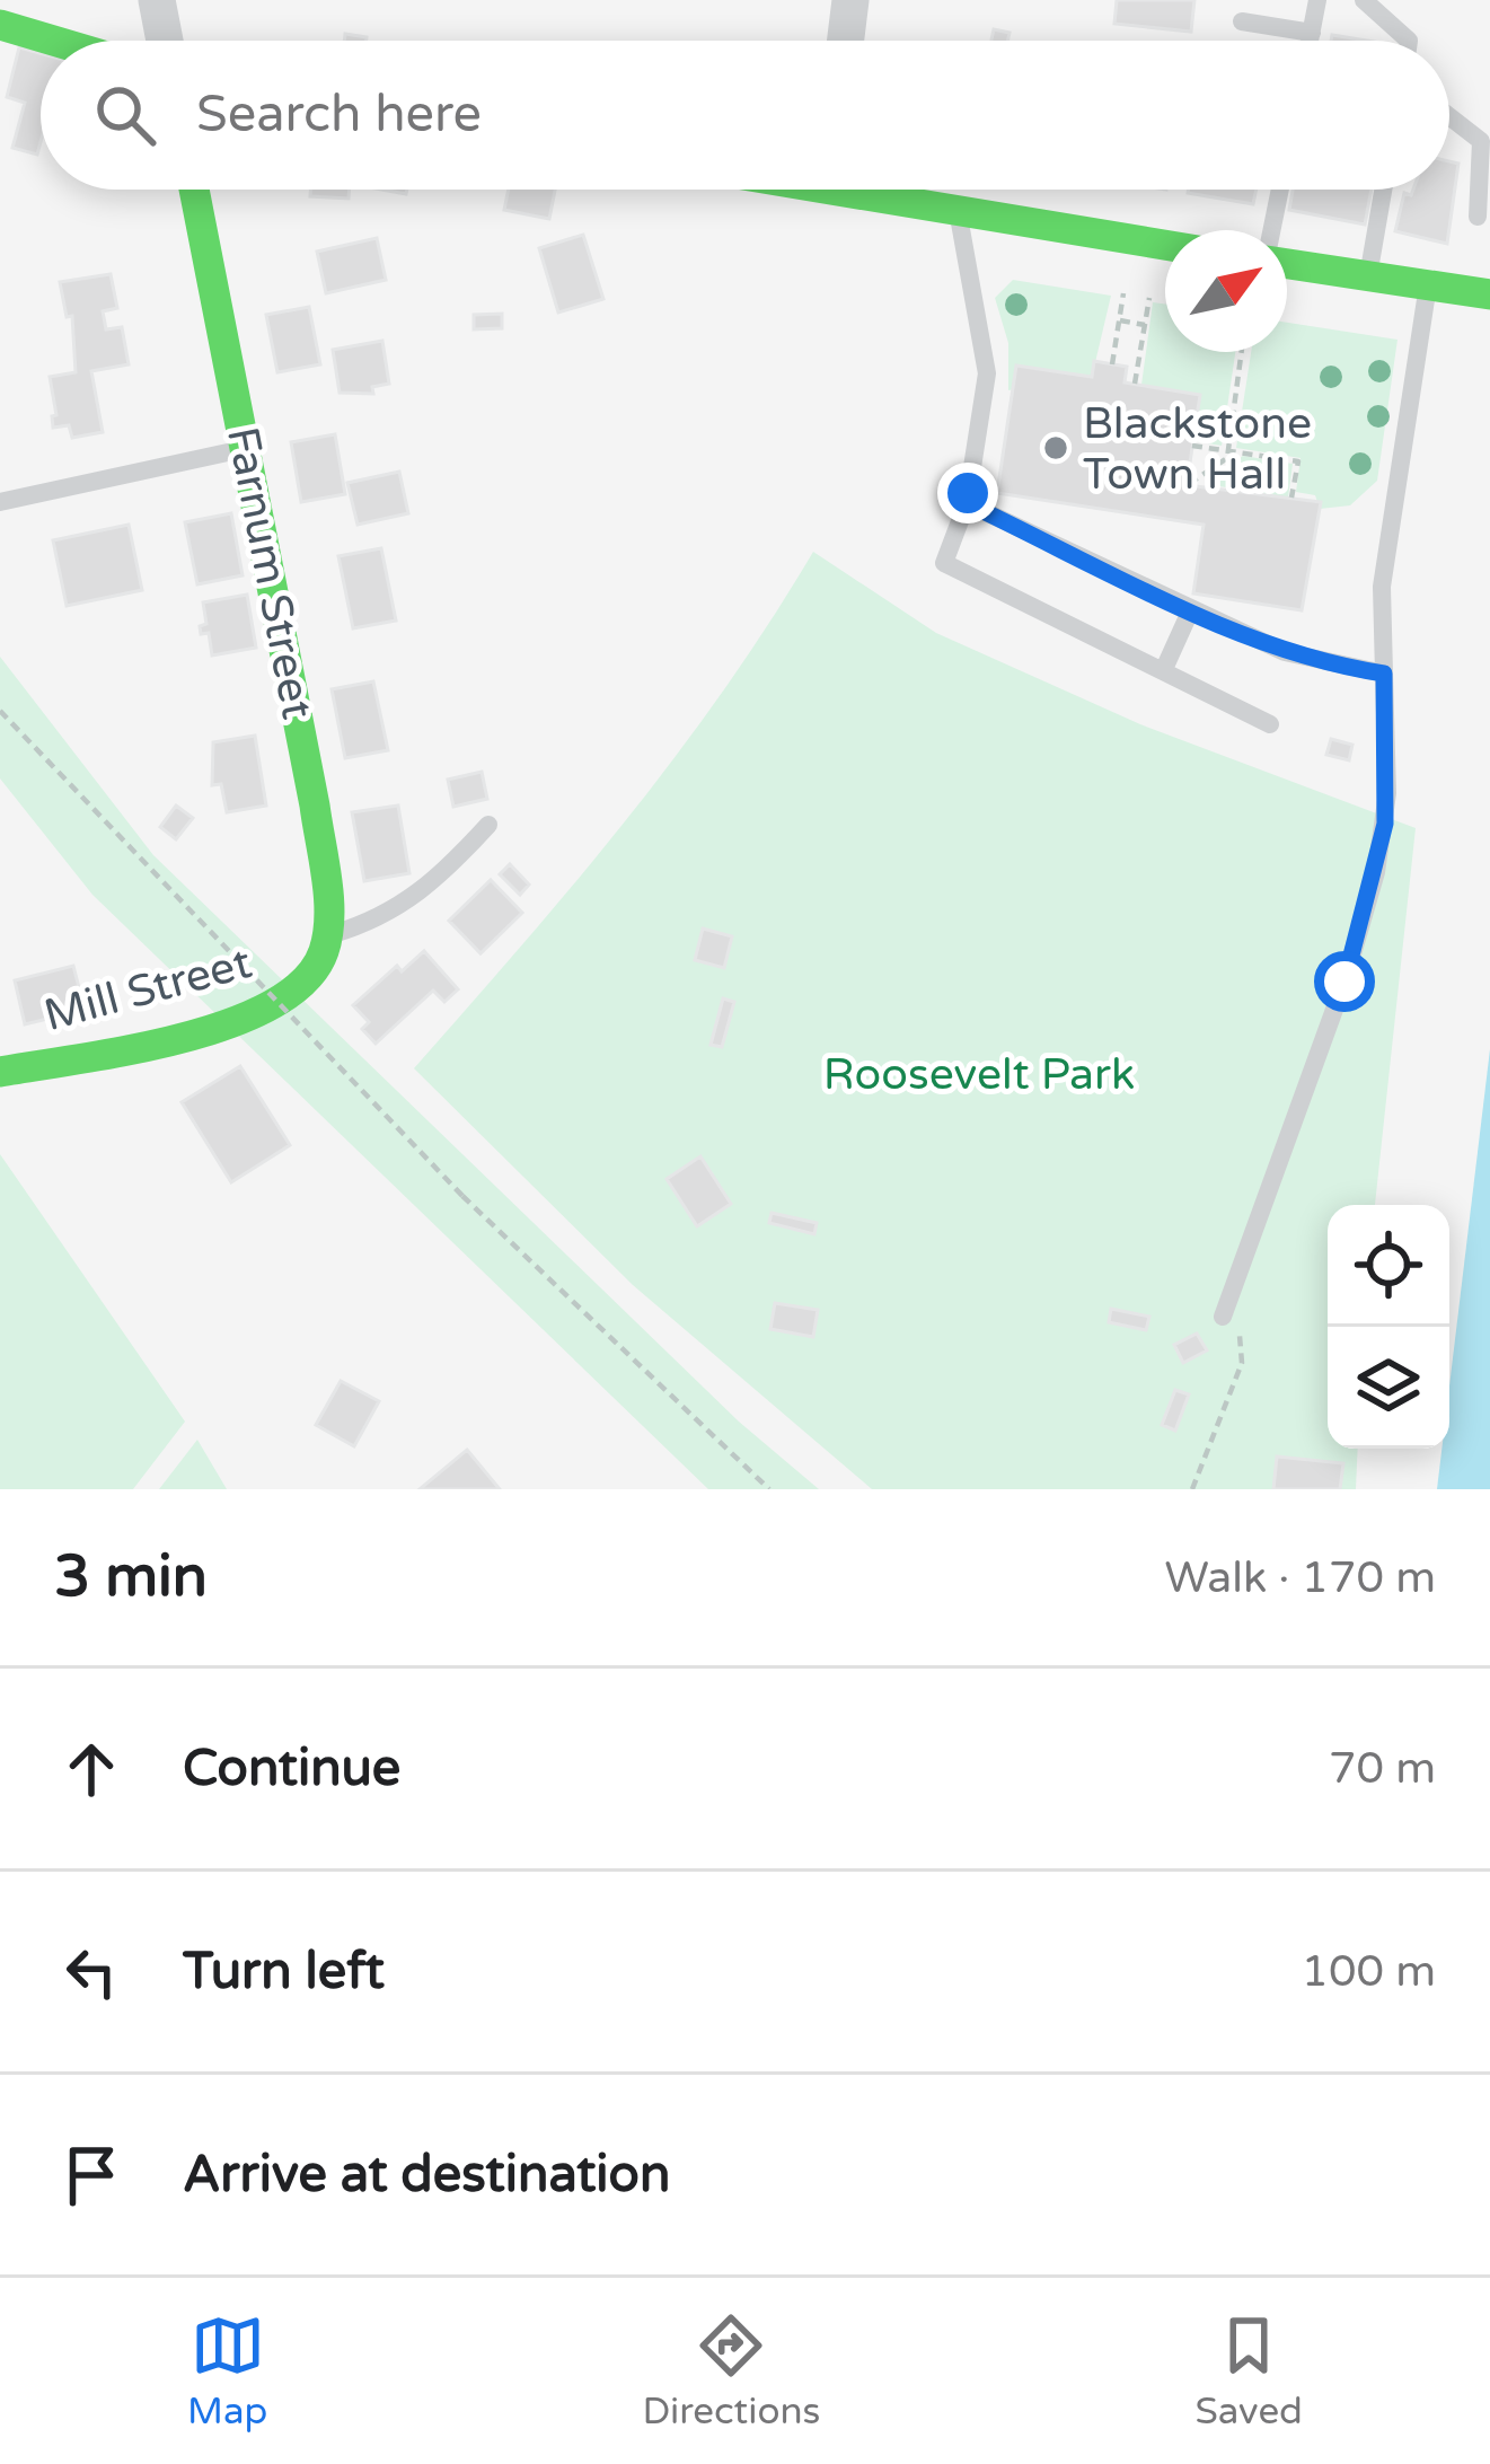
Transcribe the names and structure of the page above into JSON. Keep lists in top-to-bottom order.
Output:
{
  "streets": {
    "street": ["Farnum Street", "Mill Street"]
  },
  "crossings": [
    ["Farnum Street", "Mill Street"]
  ],
  "parks": ["Roosevelt Park"],
  "places": ["Blackstone Town Hall"],
  "north": "top right",
  "page": {
    "search": "Search here",
    "heading": ["3 min", "Walk · 170 m"],
    "list": [
      ["Continue", "70 m"],
      ["Turn left", "100 m"],
      "Arrive at destination"
    ],
    "nav": ["Map", "Directions", "Saved"]
  }
}
